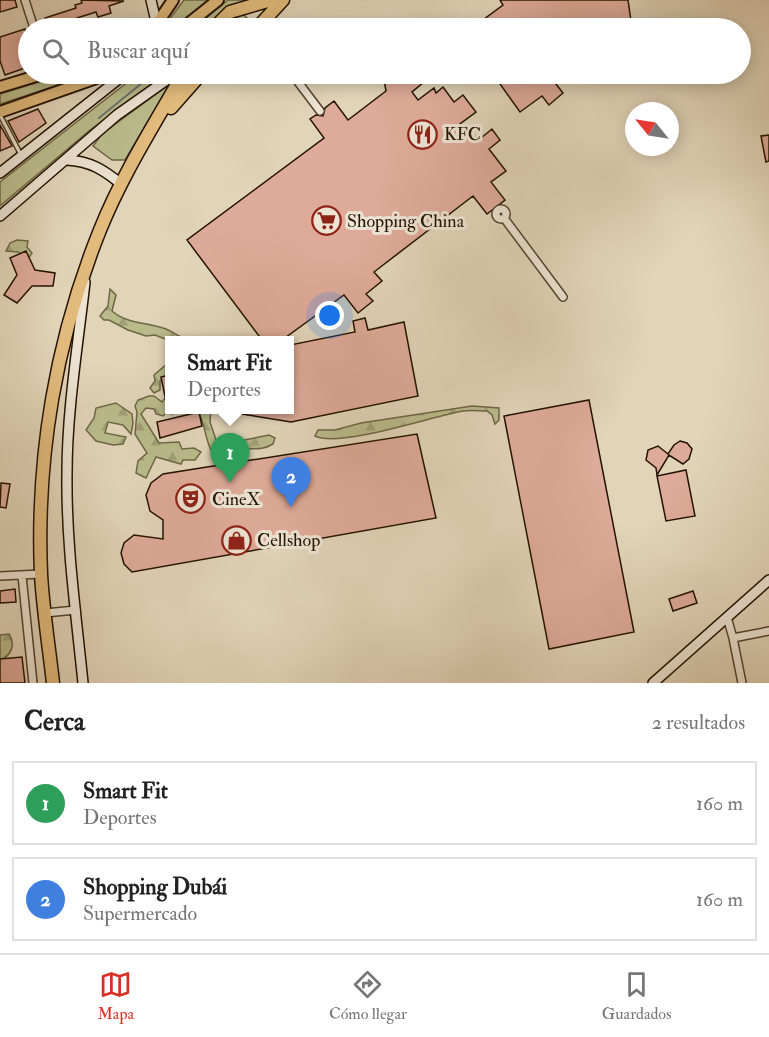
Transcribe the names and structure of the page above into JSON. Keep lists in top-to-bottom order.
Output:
{
  "places": {
    "restaurant": ["KFC"],
    "supermarket": ["Shopping China"],
    "theatre": ["CineX"],
    "shop": ["Cellshop"]
  },
  "north": "top left",
  "page": {
    "search": "Buscar aquí",
    "popup": ["Smart Fit", "Deportes"],
    "pins": ["1", "2"],
    "heading": ["Cerca", "2 resultados"],
    "list": [
      {
        "mark": "1",
        "name": "Smart Fit",
        "note": "Deportes",
        "value": "160 m"
      },
      {
        "mark": "2",
        "name": "Shopping Dubái",
        "note": "Supermercado",
        "value": "160 m"
      }
    ],
    "nav": ["Mapa", "Cómo llegar", "Guardados"]
  }
}
